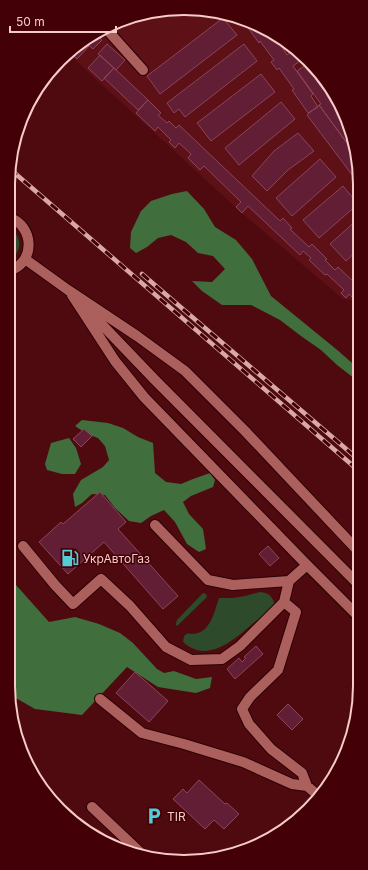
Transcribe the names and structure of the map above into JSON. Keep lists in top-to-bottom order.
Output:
{
  "places": {
    "fuel station": ["УкрАвтоГаз"],
    "parking": ["TIR"]
  },
  "scale_bar": "50 m"
}
